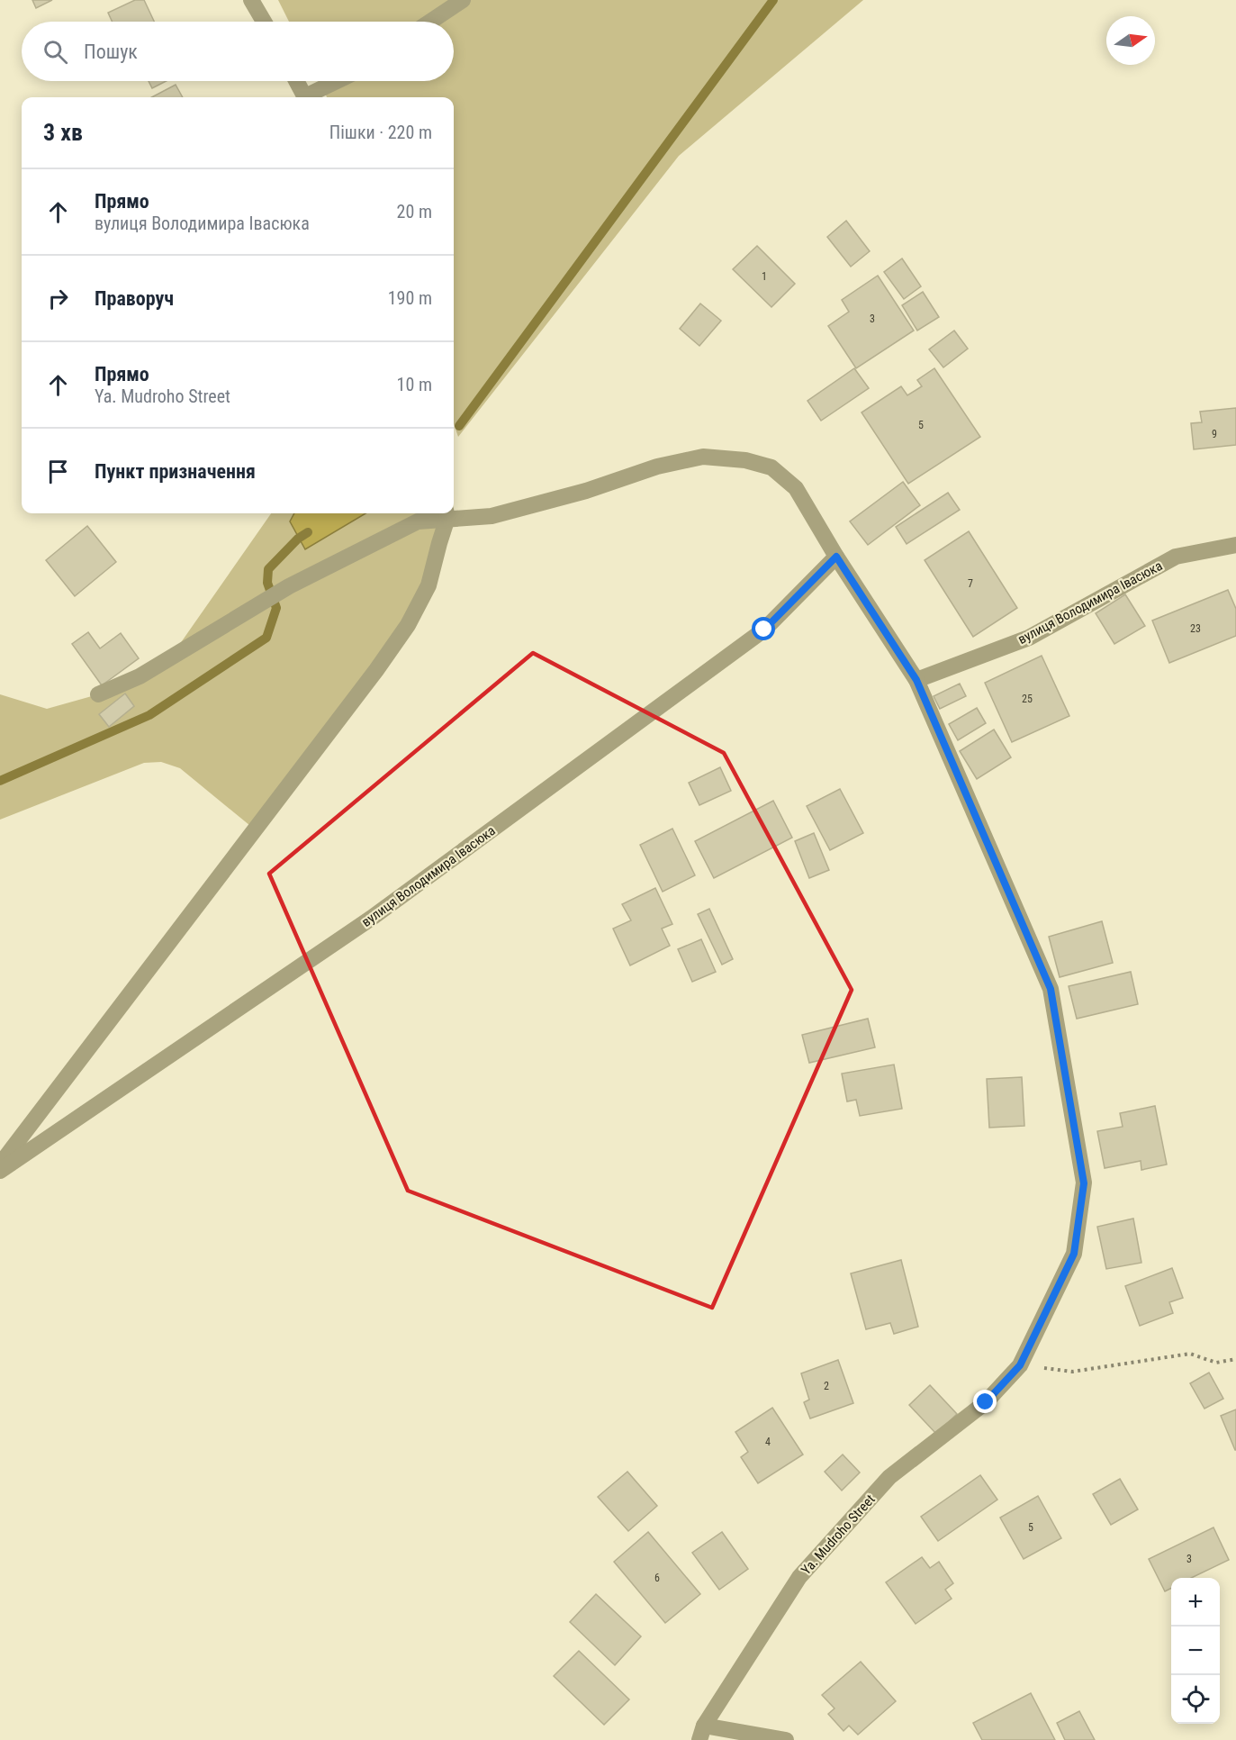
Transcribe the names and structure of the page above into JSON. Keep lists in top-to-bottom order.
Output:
{
  "streets": {
    "street": ["вулиця Володимира Івасюка", "Ya. Mudroho Street"]
  },
  "crossings": [
    ["вулиця Володимира Івасюка", "Ya. Mudroho Street"]
  ],
  "house_numbers": [
    "1",
    "3",
    "5",
    "9",
    "7",
    "23",
    "25",
    "2",
    "4",
    "5",
    "3",
    "6"
  ],
  "north": "right",
  "page": {
    "search": "Пошук",
    "heading": ["3 хв", "Пішки · 220 m"],
    "list": [
      ["Прямо", "вулиця Володимира Івасюка", "20 m"],
      ["Праворуч", "190 m"],
      ["Прямо", "Ya. Mudroho Street", "10 m"],
      "Пункт призначення"
    ],
    "map_buttons": ["+", "−"]
  }
}
